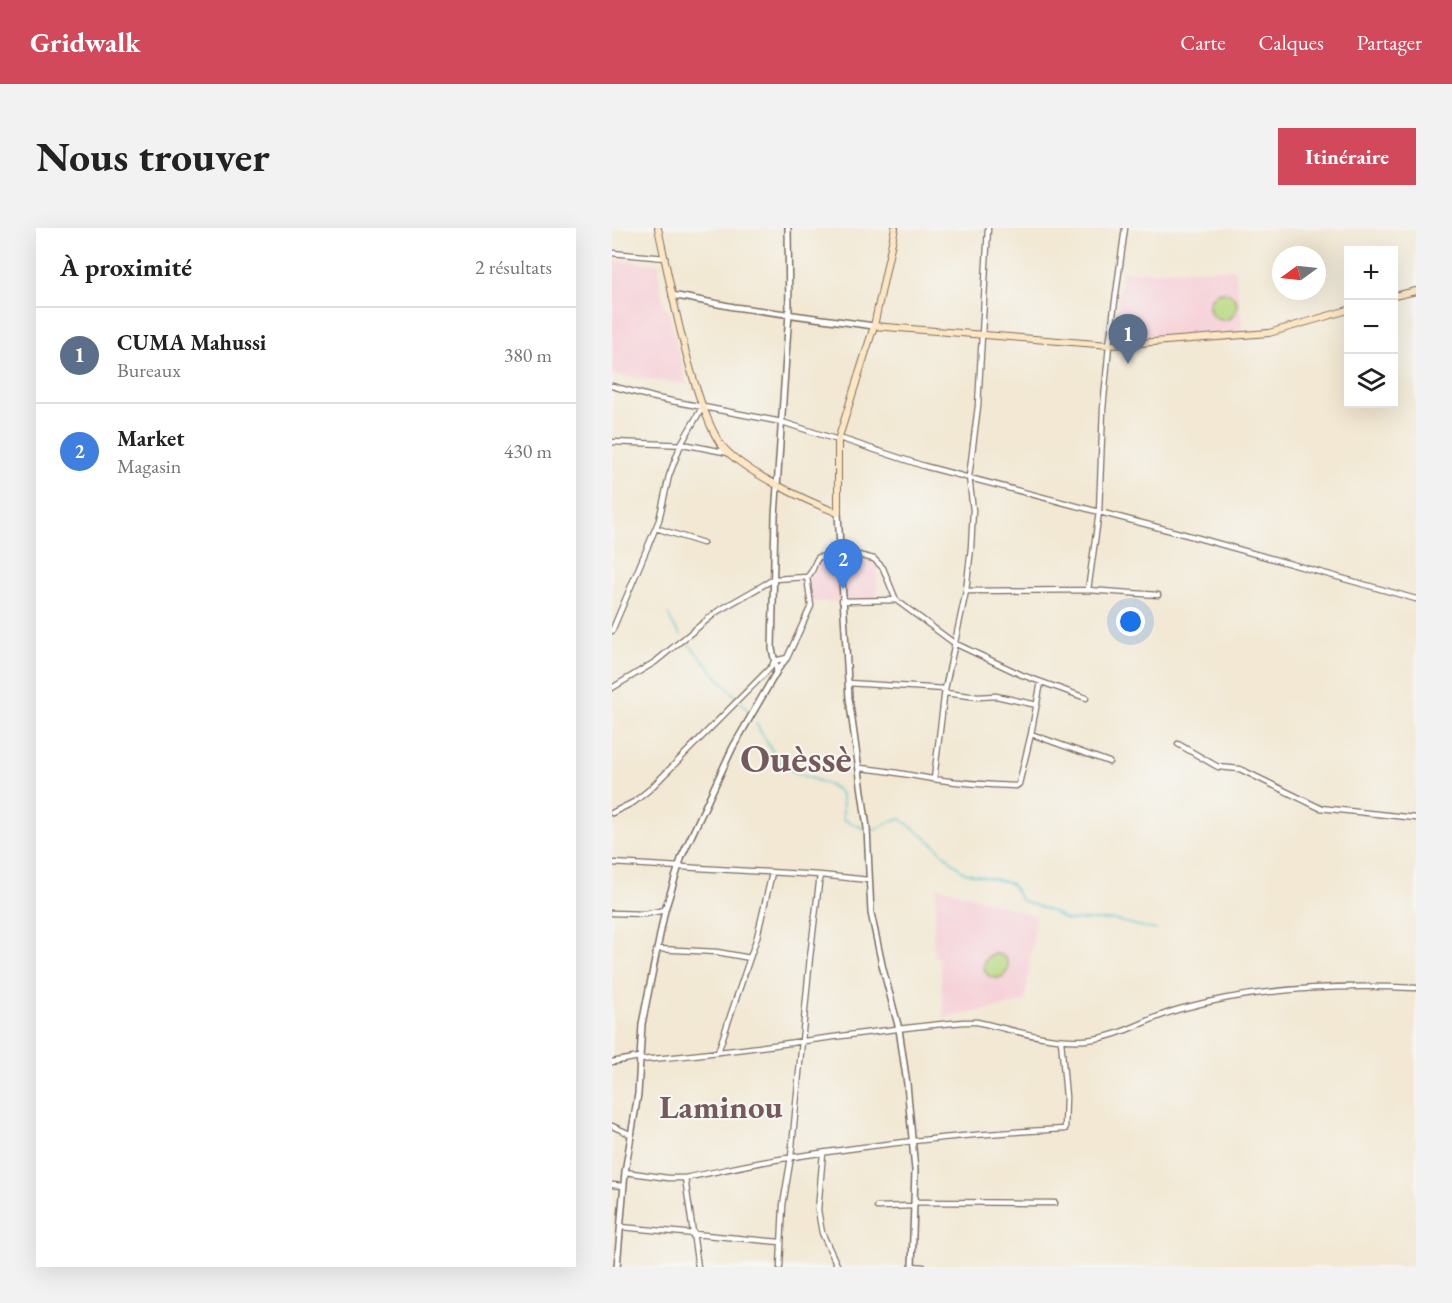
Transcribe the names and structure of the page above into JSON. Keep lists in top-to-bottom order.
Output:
{
  "districts": ["Ouèssè", "Laminou"],
  "north": "left",
  "page": {
    "header": "Gridwalk",
    "nav": ["Carte", "Calques", "Partager"],
    "buttons": "Itinéraire",
    "title": "Nous trouver",
    "heading": ["À proximité", "2 résultats"],
    "map_buttons": ["+", "−"],
    "list": [
      {
        "mark": "1",
        "name": "CUMA Mahussi",
        "note": "Bureaux",
        "value": "380 m"
      },
      {
        "mark": "2",
        "name": "Market",
        "note": "Magasin",
        "value": "430 m"
      }
    ],
    "pins": ["1", "2"]
  }
}
